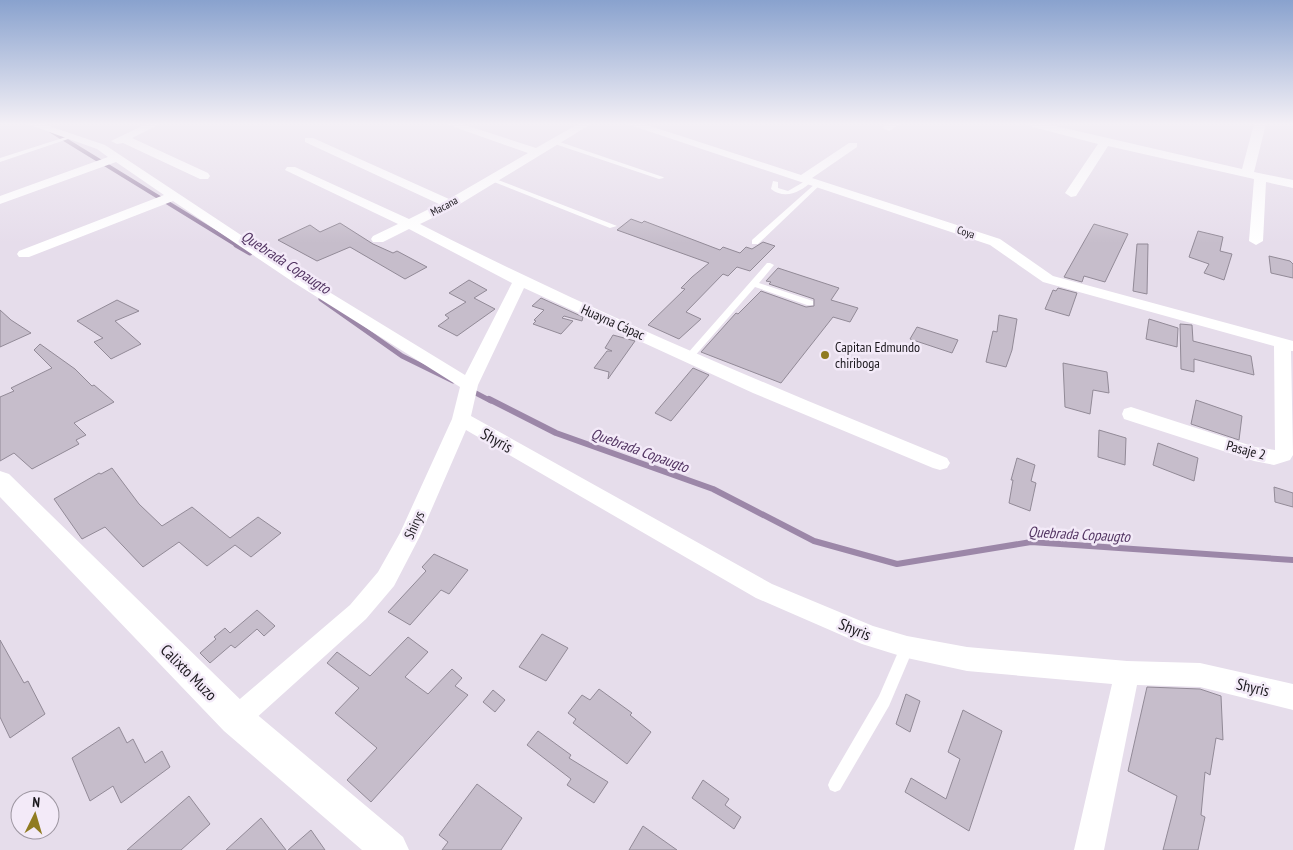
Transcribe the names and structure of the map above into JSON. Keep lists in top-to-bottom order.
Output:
{
  "streets": {
    "street": [
      "Macana",
      "Coya",
      "Huayna Cápac",
      "Shyris",
      "Pasaje 2",
      "Shirys",
      "Calixto Muzo"
    ]
  },
  "crossings": [
    ["Macana", "Huayna Cápac"],
    ["Coya", "Pasaje 2"],
    ["Huayna Cápac", "Shirys"],
    ["Shyris", "Shirys"],
    ["Shirys", "Calixto Muzo"]
  ],
  "water": ["Quebrada Copaugto"],
  "places": ["Capitan Edmundo chiriboga"],
  "north": "top"
}
